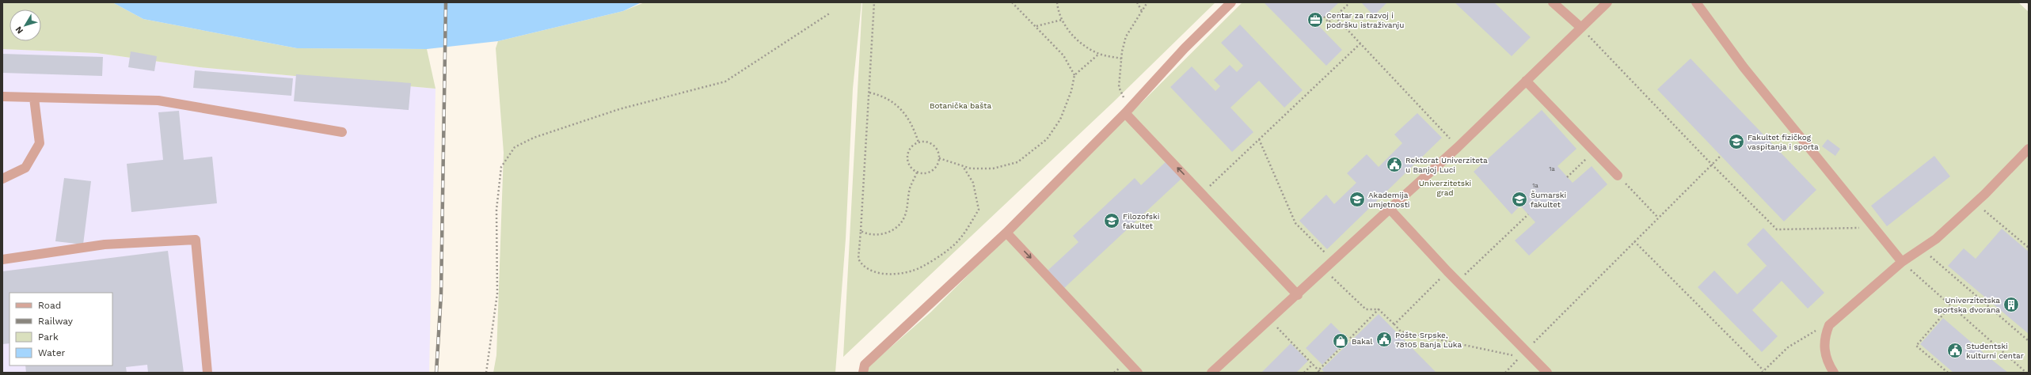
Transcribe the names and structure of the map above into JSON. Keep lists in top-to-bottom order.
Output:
{
  "parks": ["Botanička bašta", "Univerzitetski grad"],
  "places": {
    "office": ["Centar za razvoj i podršku istraživanju"],
    "school or university": [
      "Fakultet fizičkog vaspitanja i sporta",
      "Akademija umjetnosti",
      "Šumarski fakultet",
      "Filozofski fakultet"
    ],
    "public building": ["Rektorat Univerziteta u Banjoj Luci", "Pošte Srpske, 78105 Banja Luka", "Studentski kulturni centar"],
    "building": ["Univerzitetska sportska dvorana"],
    "shop": ["Bakal"]
  },
  "house_numbers": ["1a", "1a"],
  "legend": [
    "Road",
    "Railway",
    "Park",
    "Water"
  ],
  "north": "bottom left"
}
